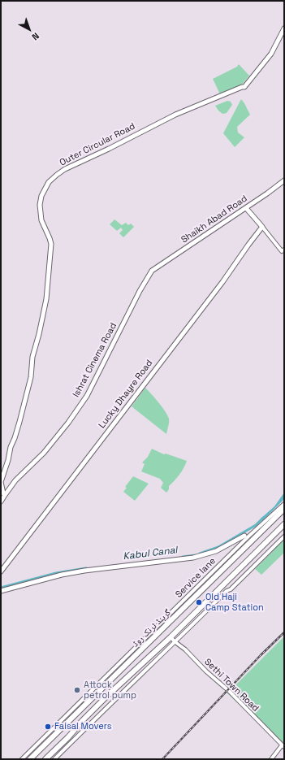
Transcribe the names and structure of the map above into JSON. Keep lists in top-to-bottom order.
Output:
{
  "streets": {
    "highway": ["گرینڈ ٹرنک روڈ"],
    "main road": [
      "Outer Circular Road",
      "Shaikh Abad Road",
      "Ishrat Cinema Road",
      "Lucky Dhayre Road"
    ],
    "street": ["Service lane", "Sethi Town Road"]
  },
  "crossings": [
    ["Outer Circular Road", "Ishrat Cinema Road"],
    ["Shaikh Abad Road", "Ishrat Cinema Road"],
    ["گرینڈ ٹرنک روڈ", "Sethi Town Road"]
  ],
  "water": ["Kabul Canal"],
  "places": ["Old Haji Camp Station", "Attock petrol pump", "Faisal Movers"],
  "north": "bottom right"
}
